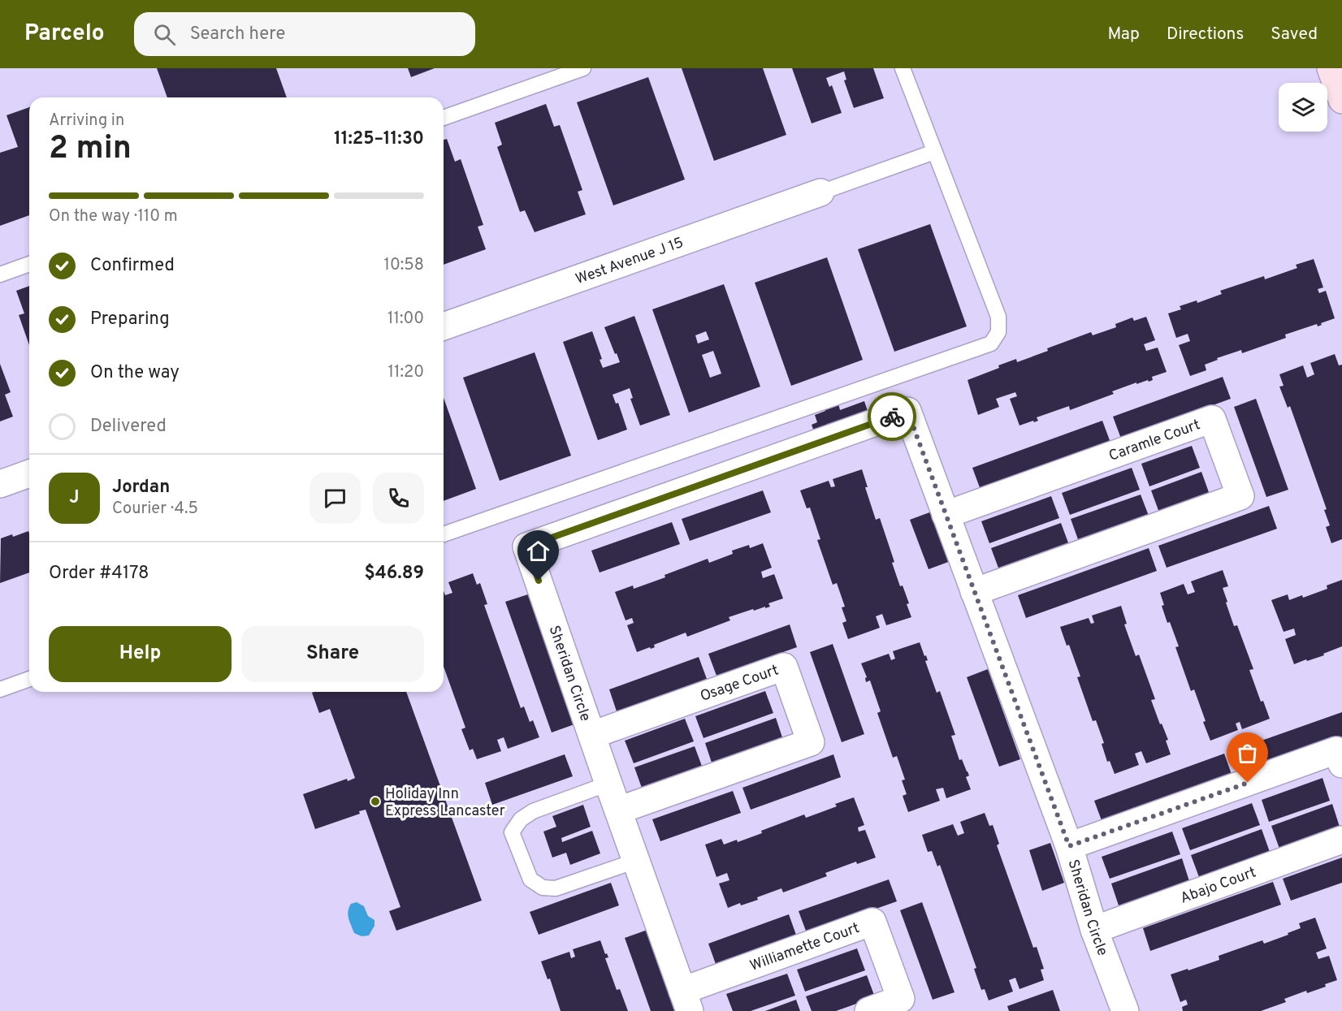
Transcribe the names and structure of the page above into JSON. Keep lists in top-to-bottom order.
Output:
{
  "streets": {
    "street": [
      "West Avenue J 15",
      "Caramle Court",
      "Sheridan Circle",
      "Osage Court",
      "Abajo Court",
      "Williamette Court"
    ]
  },
  "crossings": [
    ["Caramle Court", "Sheridan Circle"],
    ["Sheridan Circle", "Osage Court"],
    ["Sheridan Circle", "Abajo Court"],
    ["Sheridan Circle", "Williamette Court"]
  ],
  "places": ["Holiday Inn Express Lancaster"],
  "page": {
    "header": "Parcelo",
    "search": "Search here",
    "nav": ["Map", "Directions", "Saved"],
    "heading": ["2 min", "Arriving in", "11:25–11:30"],
    "panel": [
      "Jordan",
      "Courier · 4.5",
      "Order #4178",
      "$46.89"
    ],
    "bar": "On the way · 110 m",
    "list": [
      ["Confirmed", "10:58"],
      ["Preparing", "11:00"],
      ["On the way", "11:20"],
      "Delivered"
    ],
    "round": "J",
    "buttons": ["Help", "Share"]
  }
}
